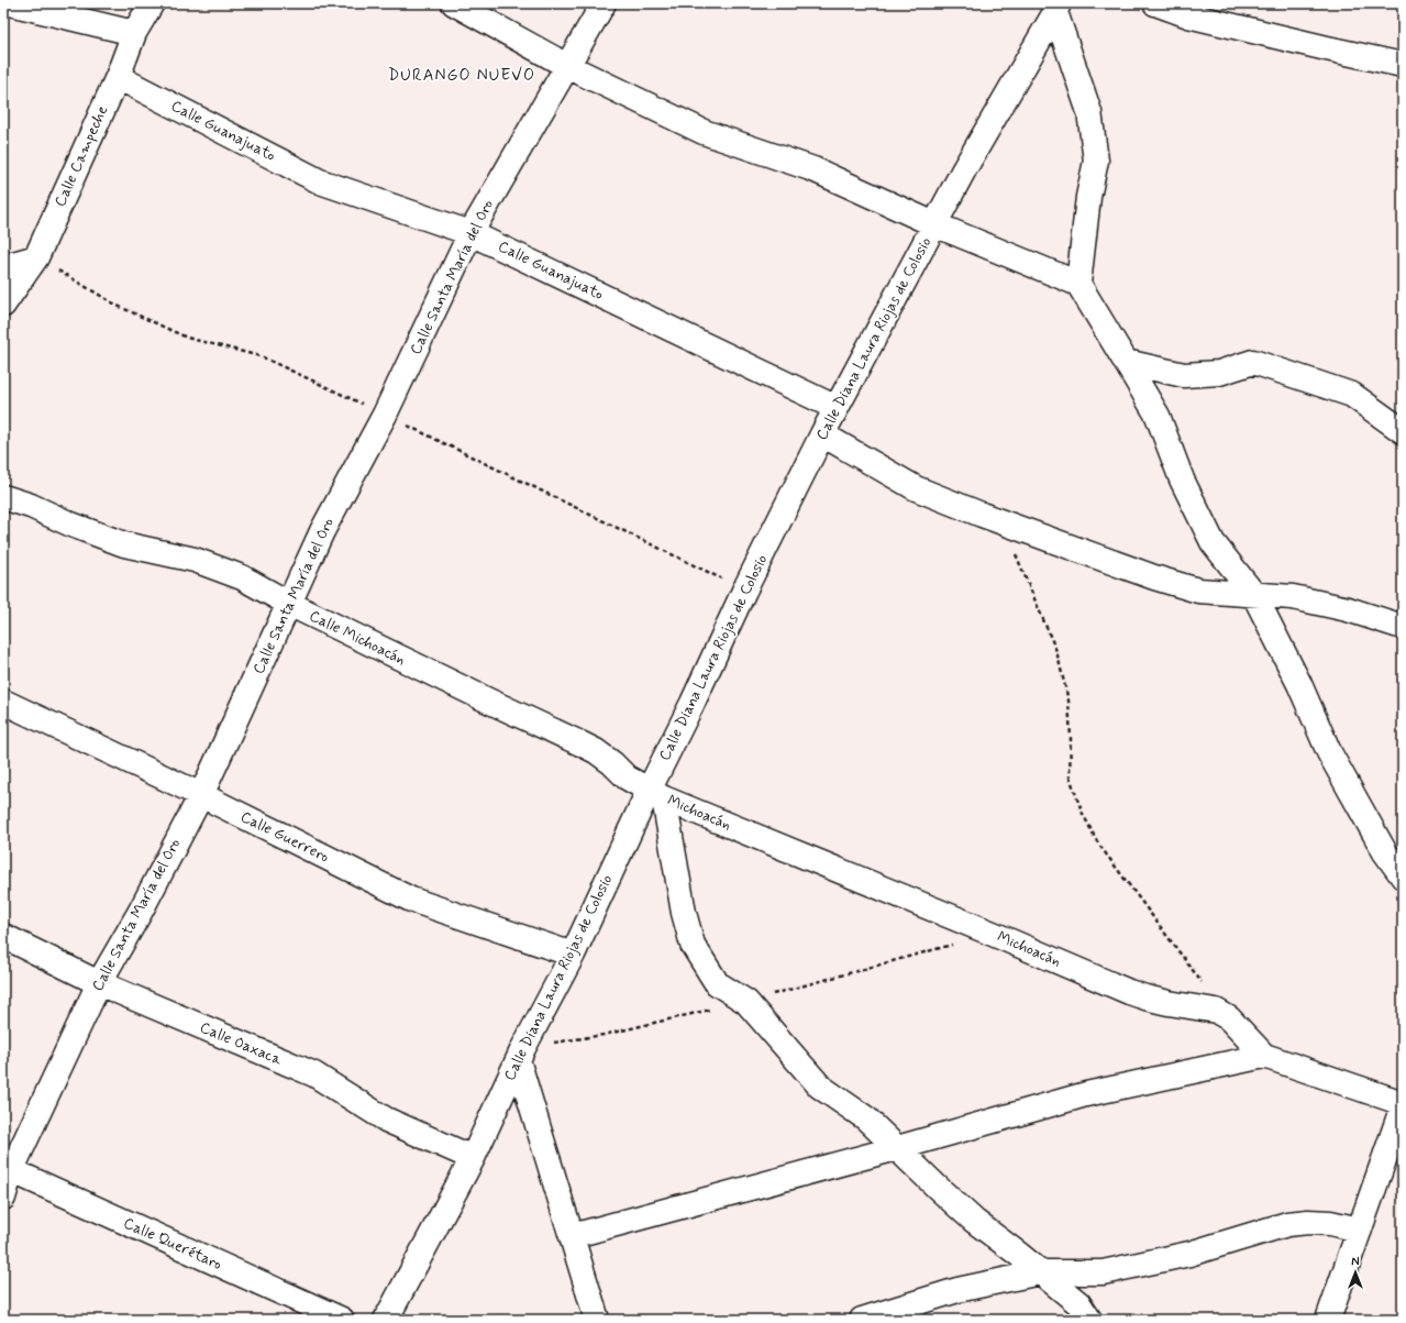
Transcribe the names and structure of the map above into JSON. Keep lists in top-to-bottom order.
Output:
{
  "streets": {
    "street": [
      "Calle Guanajuato",
      "Calle Campeche",
      "Calle Santa María del Oro",
      "Calle Diana Laura Riojas de Colosio",
      "Calle Michoacán",
      "Michoacán",
      "Calle Guerrero",
      "Calle Oaxaca",
      "Calle Querétaro"
    ]
  },
  "crossings": [
    ["Calle Guanajuato", "Calle Campeche"],
    ["Calle Guanajuato", "Calle Santa María del Oro"],
    ["Calle Guanajuato", "Calle Diana Laura Riojas de Colosio"],
    ["Calle Santa María del Oro", "Calle Michoacán"],
    ["Calle Santa María del Oro", "Calle Guerrero"],
    ["Calle Santa María del Oro", "Calle Oaxaca"],
    ["Calle Santa María del Oro", "Calle Querétaro"],
    ["Calle Diana Laura Riojas de Colosio", "Calle Michoacán"],
    ["Calle Diana Laura Riojas de Colosio", "Michoacán"],
    ["Calle Diana Laura Riojas de Colosio", "Calle Guerrero"],
    ["Calle Diana Laura Riojas de Colosio", "Calle Oaxaca"],
    ["Calle Michoacán", "Michoacán"]
  ],
  "districts": ["DURANGO NUEVO"],
  "north": "top"
}
